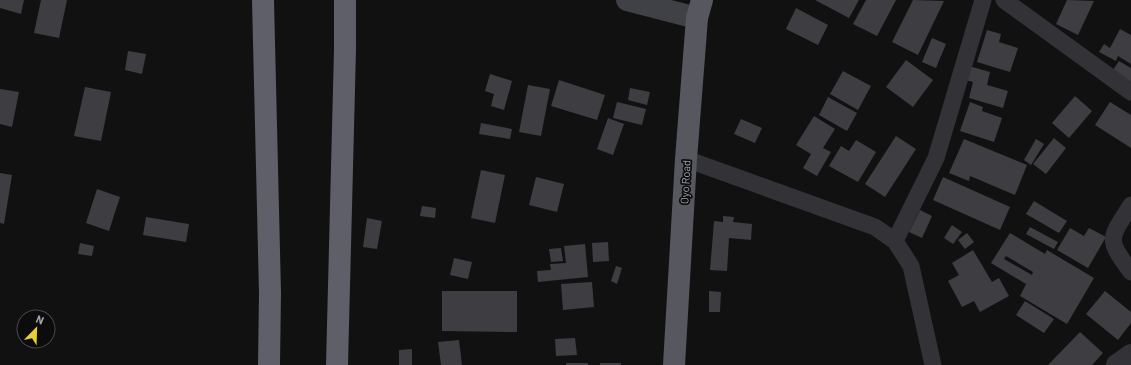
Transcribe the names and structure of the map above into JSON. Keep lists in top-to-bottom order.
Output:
{
  "streets": {
    "highway": ["Oyo Road"]
  },
  "north": "top right"
}
